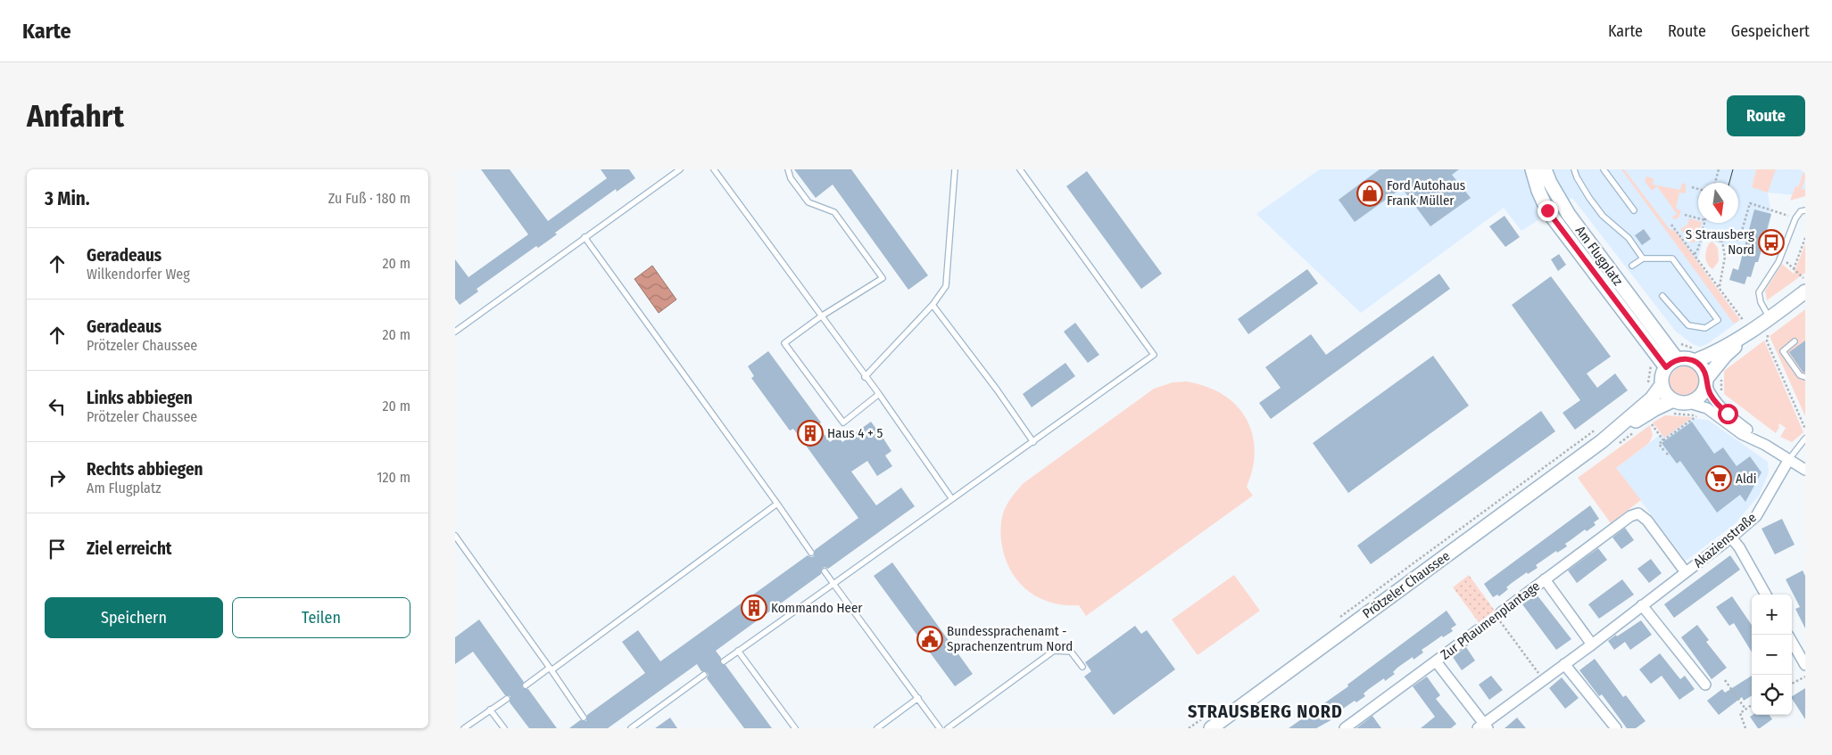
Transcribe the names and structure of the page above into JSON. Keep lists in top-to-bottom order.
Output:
{
  "streets": {
    "main road": ["Am Flugplatz", "Prötzeler Chaussee"],
    "street": ["Akazienstraße", "Zur Pflaumenplantage"]
  },
  "crossings": [
    ["Am Flugplatz", "Prötzeler Chaussee"],
    ["Akazienstraße", "Zur Pflaumenplantage"]
  ],
  "districts": ["STRAUSBERG NORD"],
  "places": {
    "shop": ["Ford Autohaus Frank Müller"],
    "bus stop": ["S Strausberg Nord"],
    "building": ["Haus 4 + 5", "Kommando Heer"],
    "supermarket": ["Aldi"],
    "public building": ["Bundessprachenamt - Sprachenzentrum Nord"]
  },
  "north": "bottom",
  "page": {
    "header": "Karte",
    "nav": ["Karte", "Route", "Gespeichert"],
    "buttons": [
      "Route",
      ["Speichern", "Teilen"]
    ],
    "title": "Anfahrt",
    "heading": ["3 Min.", "Zu Fuß · 180 m"],
    "list": [
      ["Geradeaus", "Wilkendorfer Weg", "20 m"],
      ["Geradeaus", "Prötzeler Chaussee", "20 m"],
      ["Links abbiegen", "Prötzeler Chaussee", "20 m"],
      ["Rechts abbiegen", "Am Flugplatz", "120 m"],
      "Ziel erreicht"
    ],
    "map_buttons": ["+", "−"]
  }
}
